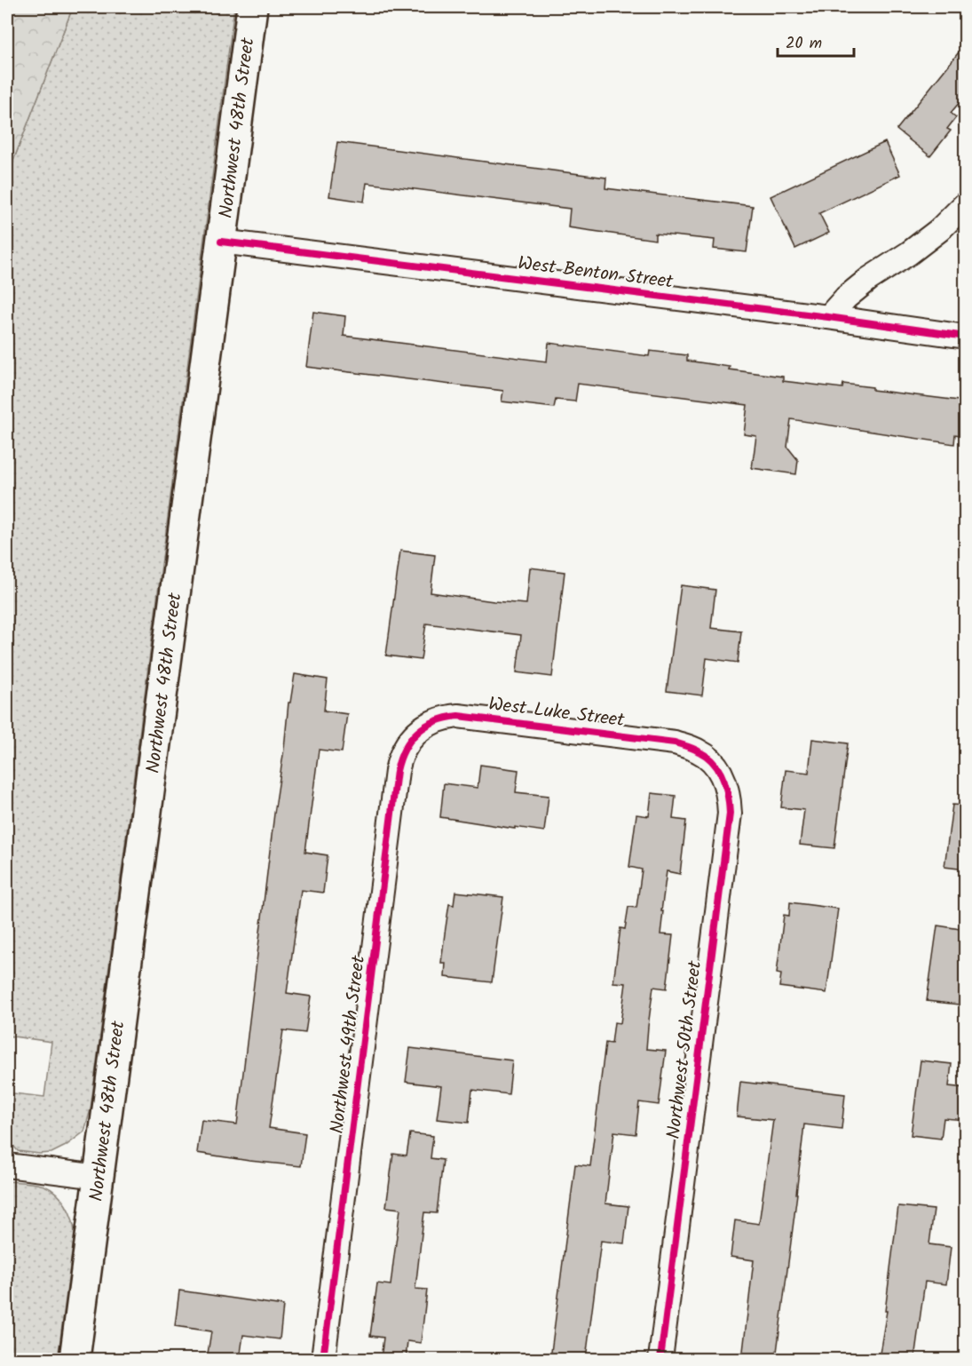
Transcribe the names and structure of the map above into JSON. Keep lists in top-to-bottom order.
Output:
{
  "streets": {
    "main road": ["Northwest 48th Street"],
    "street": [
      "West Benton Street",
      "West Luke Street",
      "Northwest 49th Street",
      "Northwest 50th Street"
    ]
  },
  "crossings": [
    ["Northwest 48th Street", "West Benton Street"],
    ["West Luke Street", "Northwest 49th Street"],
    ["West Luke Street", "Northwest 50th Street"]
  ],
  "scale_bar": "20 m"
}
